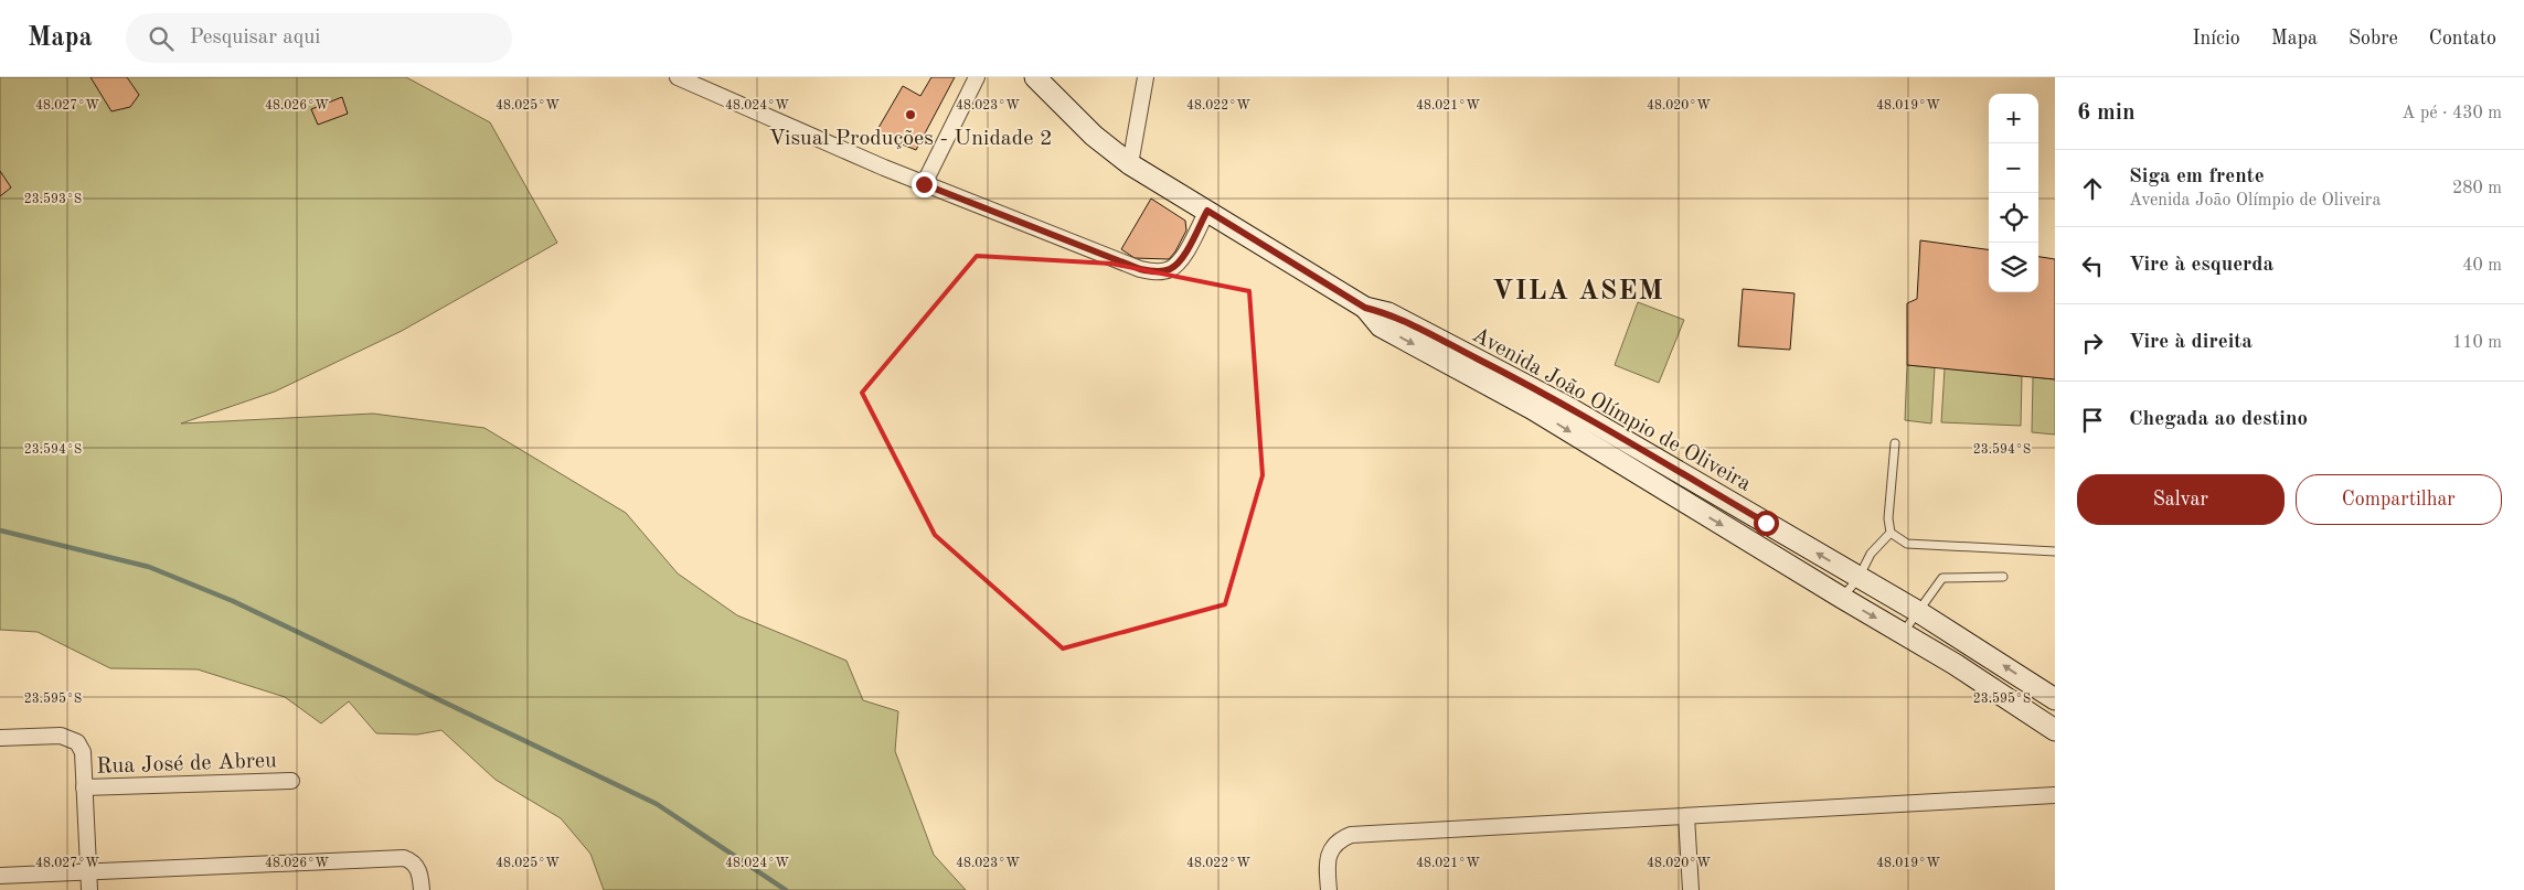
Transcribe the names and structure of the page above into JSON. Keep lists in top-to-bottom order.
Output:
{
  "streets": {
    "main road": ["Avenida João Olímpio de Oliveira"],
    "street": ["Rua José de Abreu"]
  },
  "districts": ["VILA ASEM"],
  "places": ["Visual Produções - Unidade 2"],
  "page": {
    "header": "Mapa",
    "search": "Pesquisar aqui",
    "nav": [
      "Início",
      "Mapa",
      "Sobre",
      "Contato"
    ],
    "heading": ["6 min", "A pé · 430 m"],
    "map_buttons": ["+", "−"],
    "list": [
      ["Siga em frente", "Avenida João Olímpio de Oliveira", "280 m"],
      ["Vire à esquerda", "40 m"],
      ["Vire à direita", "110 m"],
      "Chegada ao destino"
    ],
    "buttons": ["Salvar", "Compartilhar"]
  },
  "coordinates": [
    "48.027°W",
    "48.026°W",
    "48.025°W",
    "48.024°W",
    "48.023°W",
    "48.022°W",
    "48.021°W",
    "48.020°W",
    "48.019°W",
    "23.593°S",
    "23.594°S",
    "23.595°S"
  ]
}
